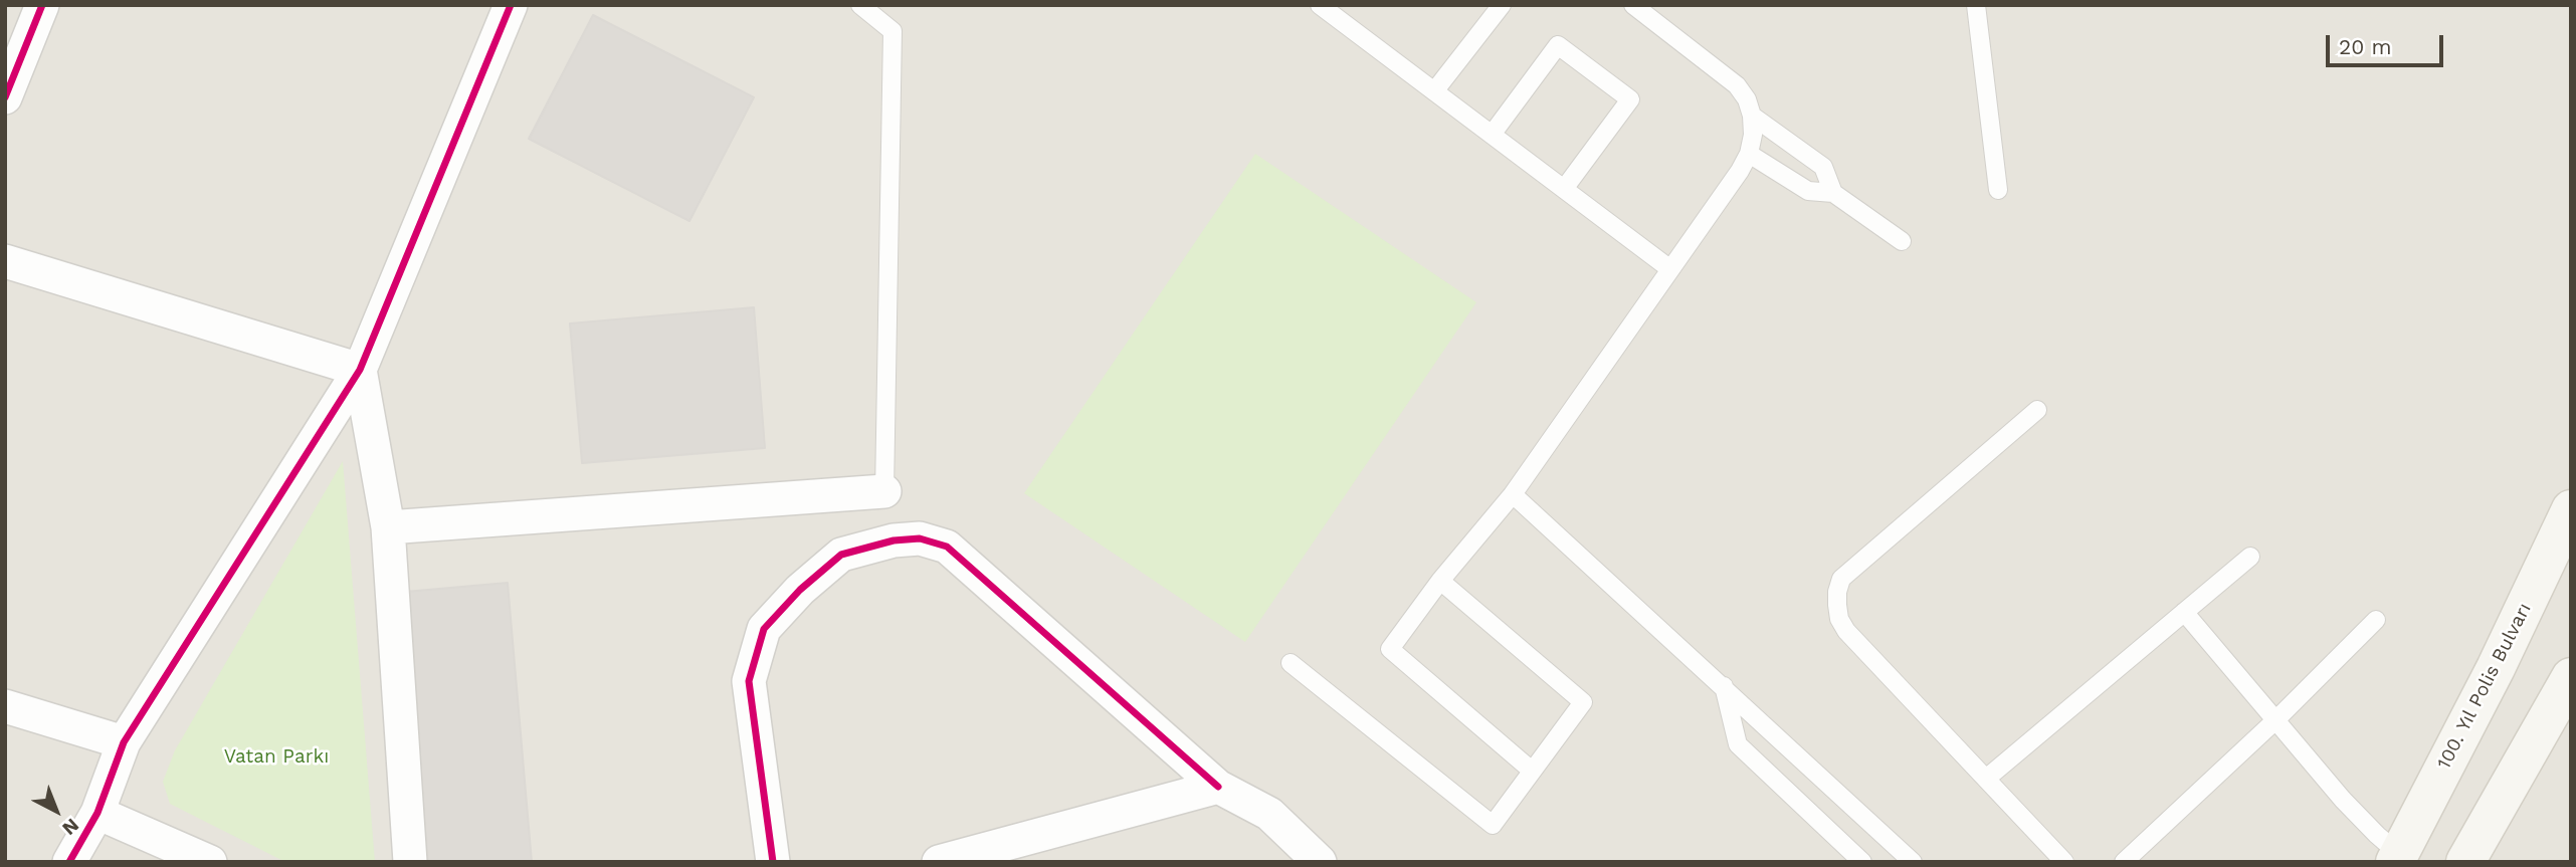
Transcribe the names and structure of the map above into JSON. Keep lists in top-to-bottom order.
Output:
{
  "streets": {
    "main road": ["100. Yıl Polis Bulvarı"]
  },
  "parks": ["Vatan Parkı"],
  "scale_bar": "20 m",
  "north": "bottom right"
}
